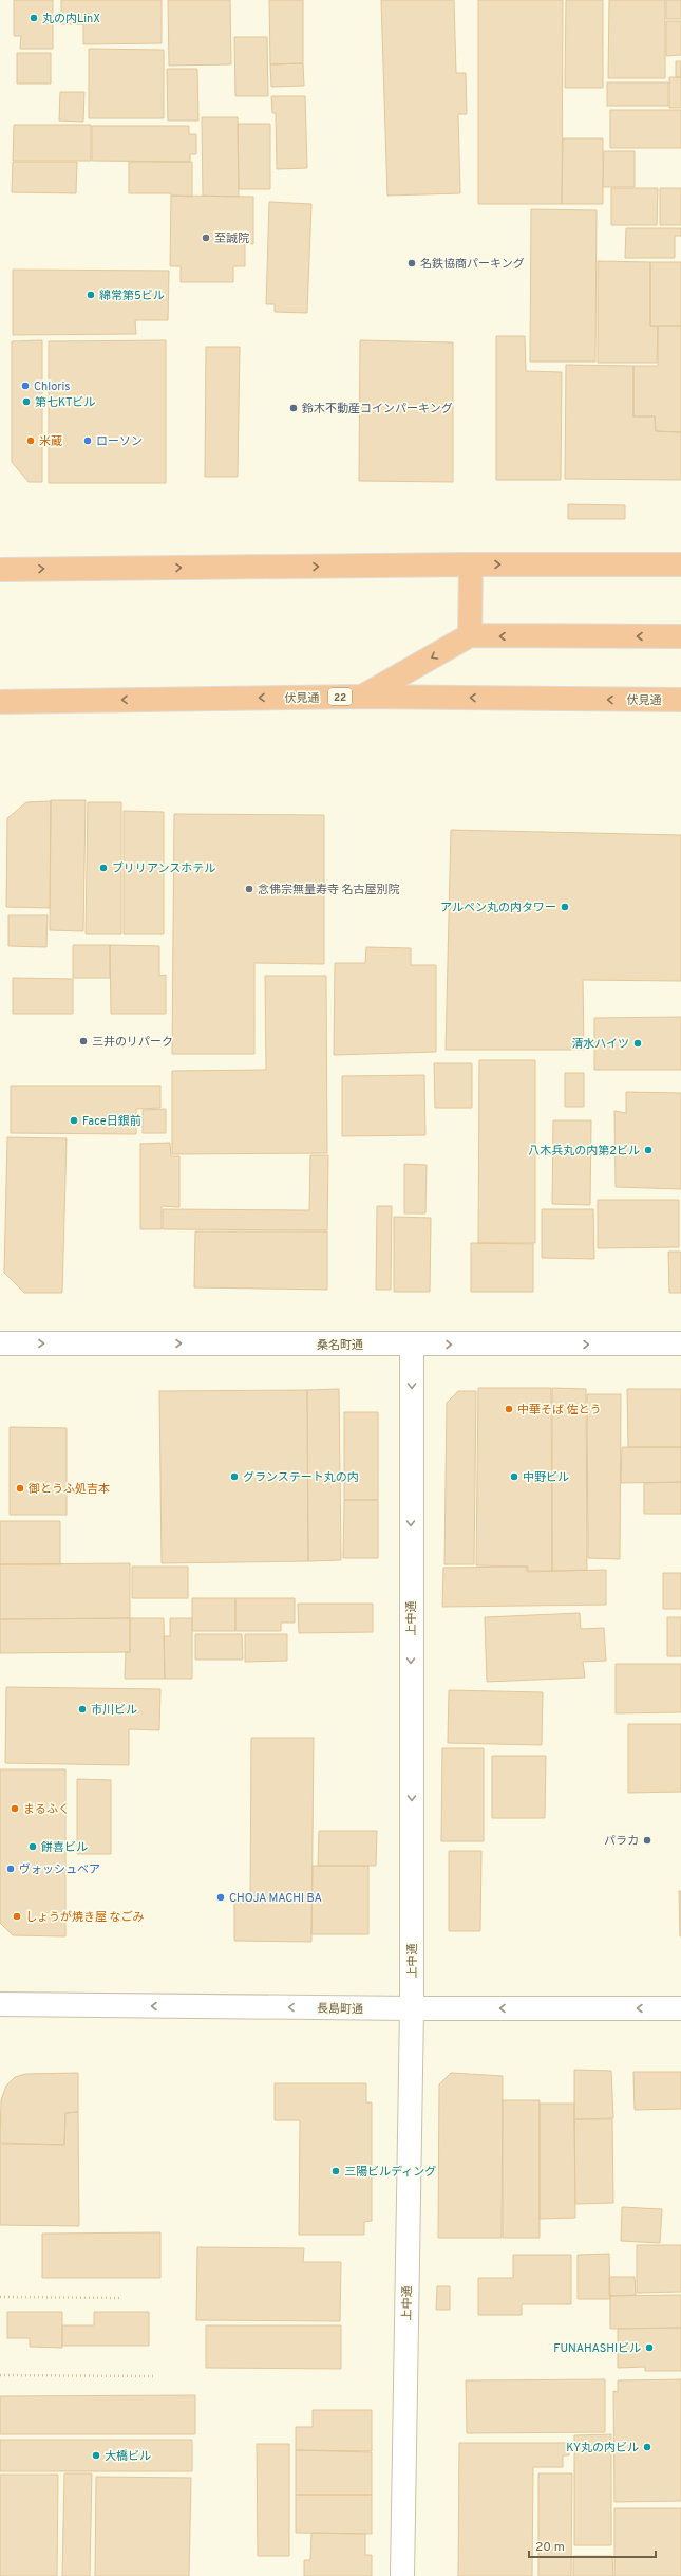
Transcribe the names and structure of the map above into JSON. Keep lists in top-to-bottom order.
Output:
{
  "streets": {
    "highway": ["22", "伏見通"],
    "street": ["桑名町通", "上中通", "長島町通"]
  },
  "crossings": [
    ["桑名町通", "上中通"],
    ["上中通", "長島町通"]
  ],
  "one_way": ["桑名町通", "上中通", "長島町通"],
  "places": [
    "丸の内LinX",
    "至誠院",
    "名鉄協商パーキング",
    "綿常第5ビル",
    "Chloris",
    "第七KTビル",
    "鈴木不動産コインパーキング",
    "米蔵",
    "ローソン",
    "ブリリアンスホテル",
    "念佛宗無量寿寺 名古屋別院",
    "アルペン丸の内タワー",
    "三井のリパーク",
    "清水ハイツ",
    "Face日銀前",
    "八木兵丸の内第2ビル",
    "中華そば 佐とう",
    "グランステート丸の内",
    "中野ビル",
    "御とうふ処吉本",
    "市川ビル",
    "まるふく",
    "パラカ",
    "餅喜ビル",
    "ヴォッシュベア",
    "CHOJA MACHI BA",
    "しょうが焼き屋 なごみ",
    "三陽ビルディング",
    "FUNAHASHIビル",
    "KY丸の内ビル",
    "大橋ビル"
  ],
  "scale_bar": "20 m"
}
